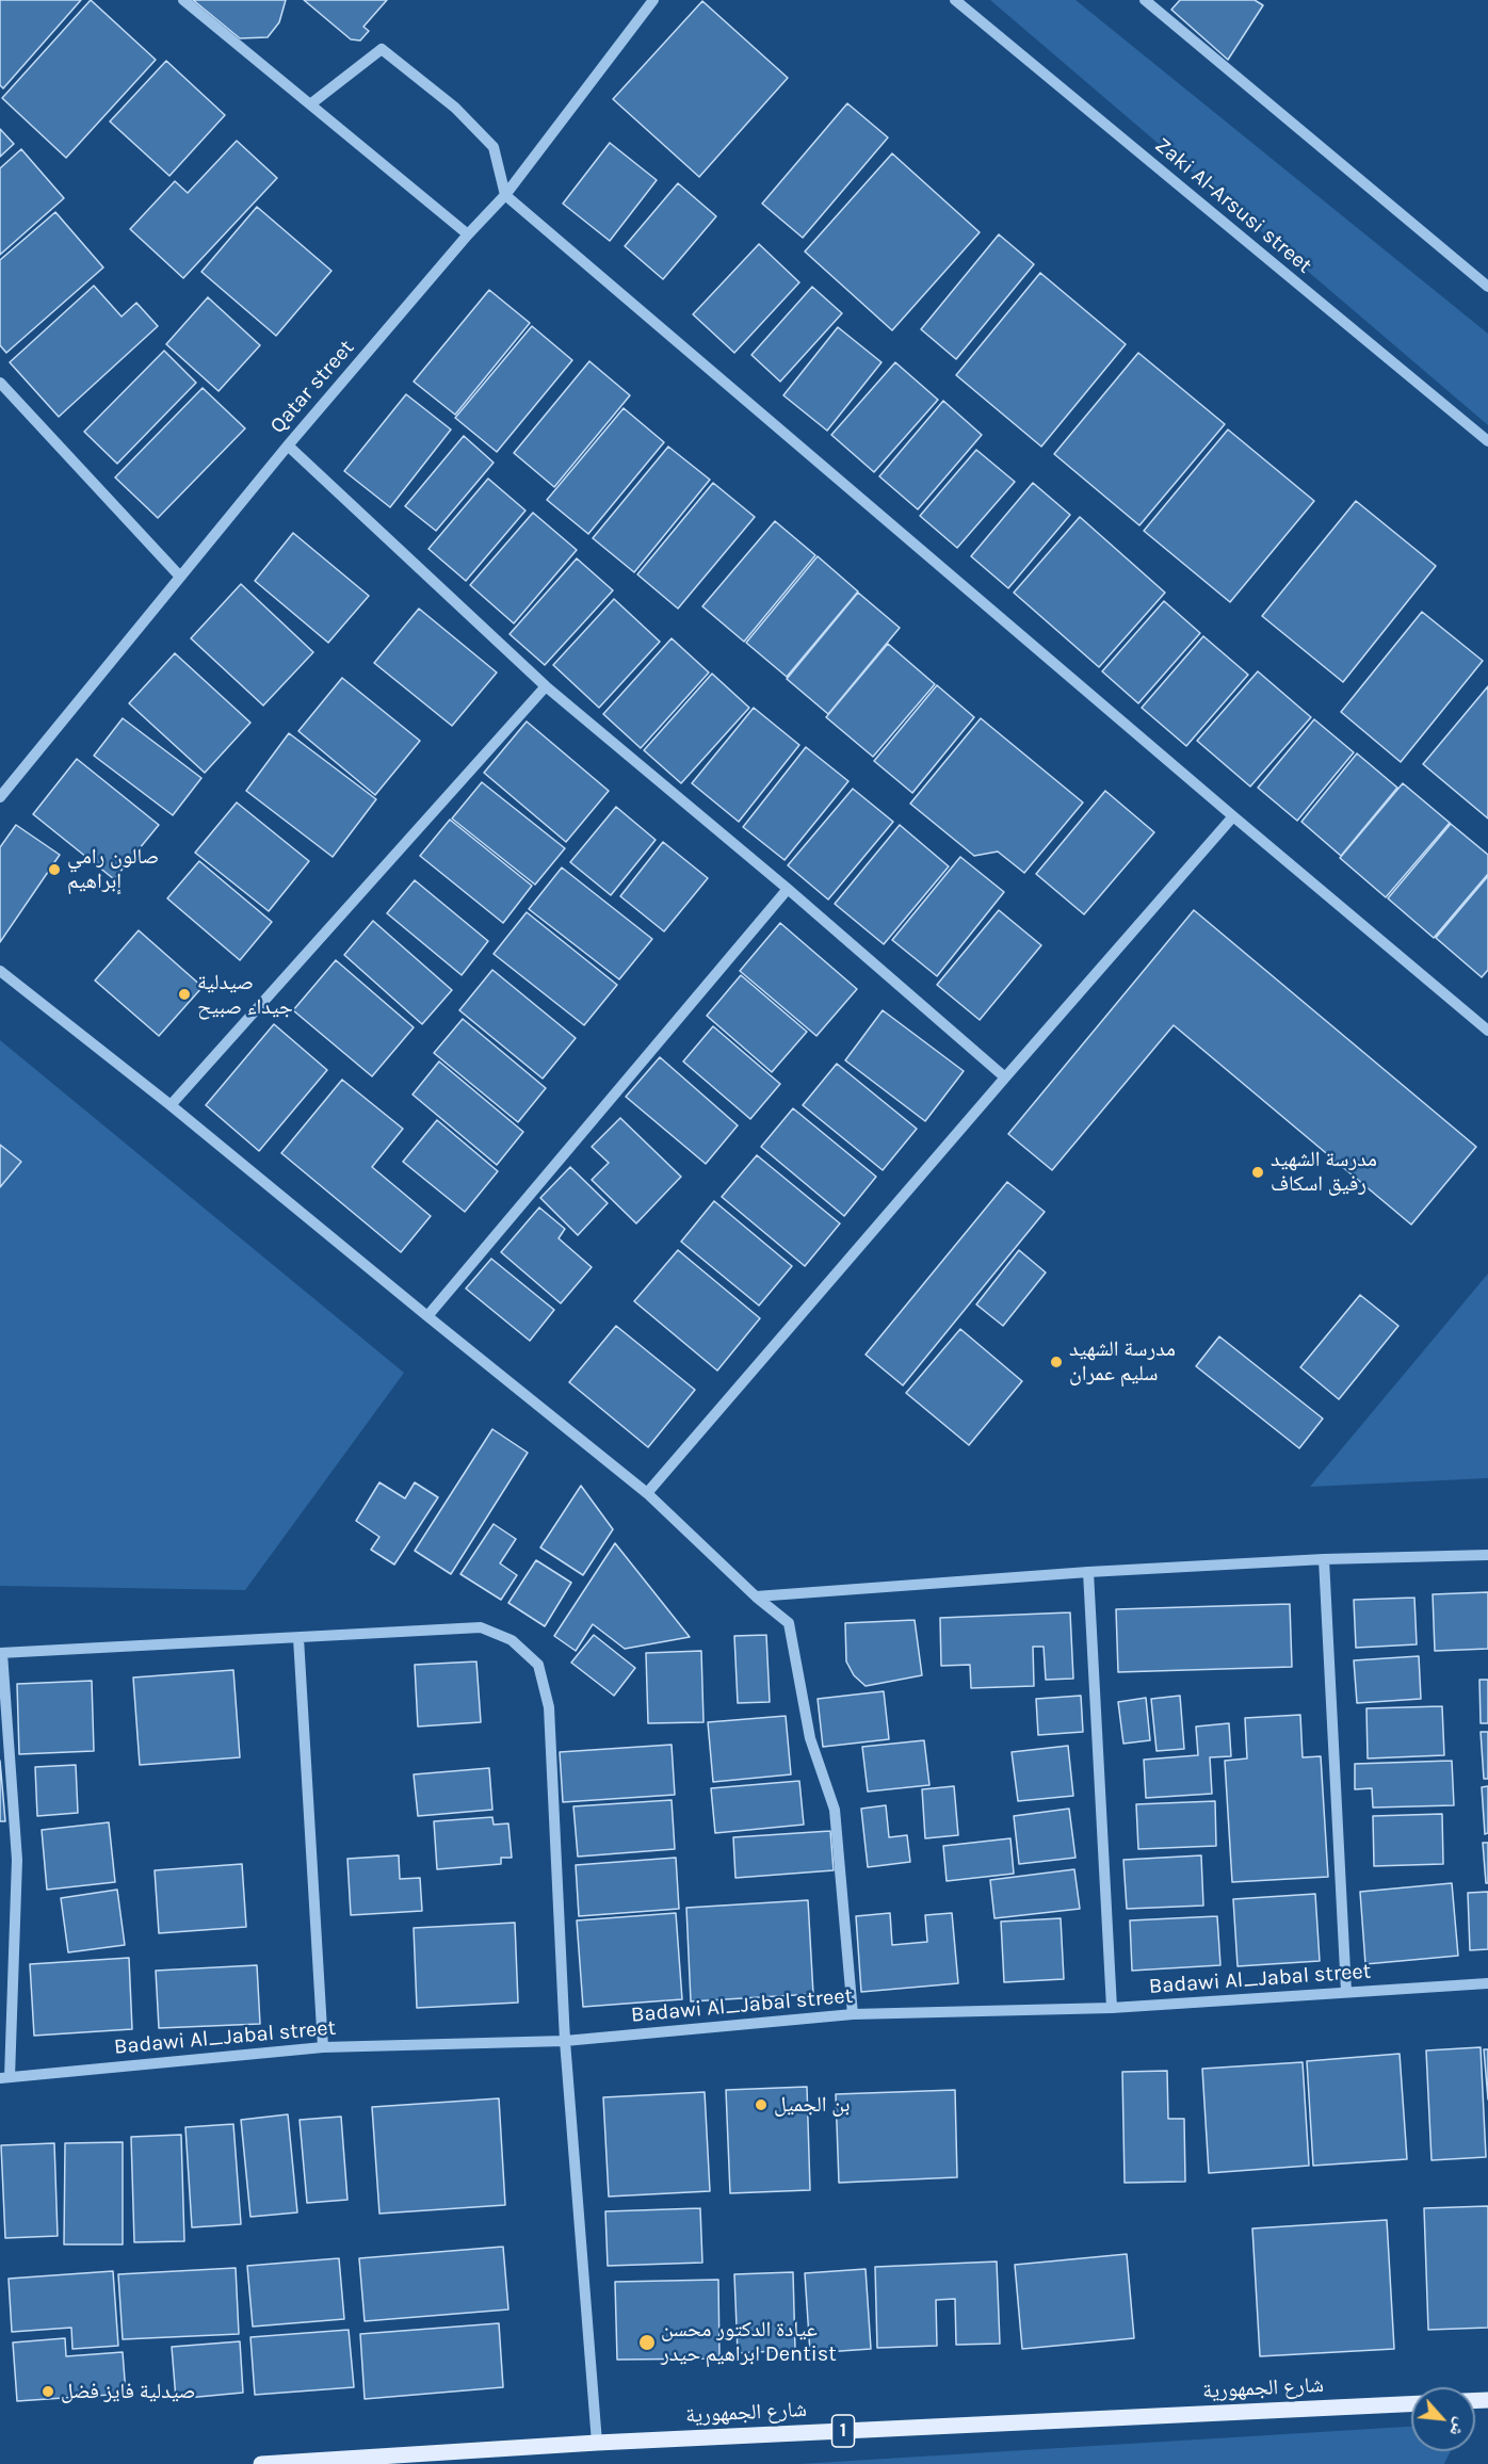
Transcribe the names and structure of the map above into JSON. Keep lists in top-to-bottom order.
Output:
{
  "streets": {
    "main road": ["شارع الجمهورية", "1"],
    "street": ["Zaki Al-Arsusi street", "Qatar street", "Badawi Al_Jabal street"]
  },
  "places": [
    "صالون رامي إبراهيم",
    "صيدلية جيداء صبيح",
    "مدرسة الشهيد رفيق اسكاف",
    "مدرسة الشهيد سليم عمران",
    "بن الجميل",
    "عيادة الدكتور محسن ابراهيم حيدر Dentist",
    "صيدلية فايز فضل"
  ],
  "north": "bottom right"
}
